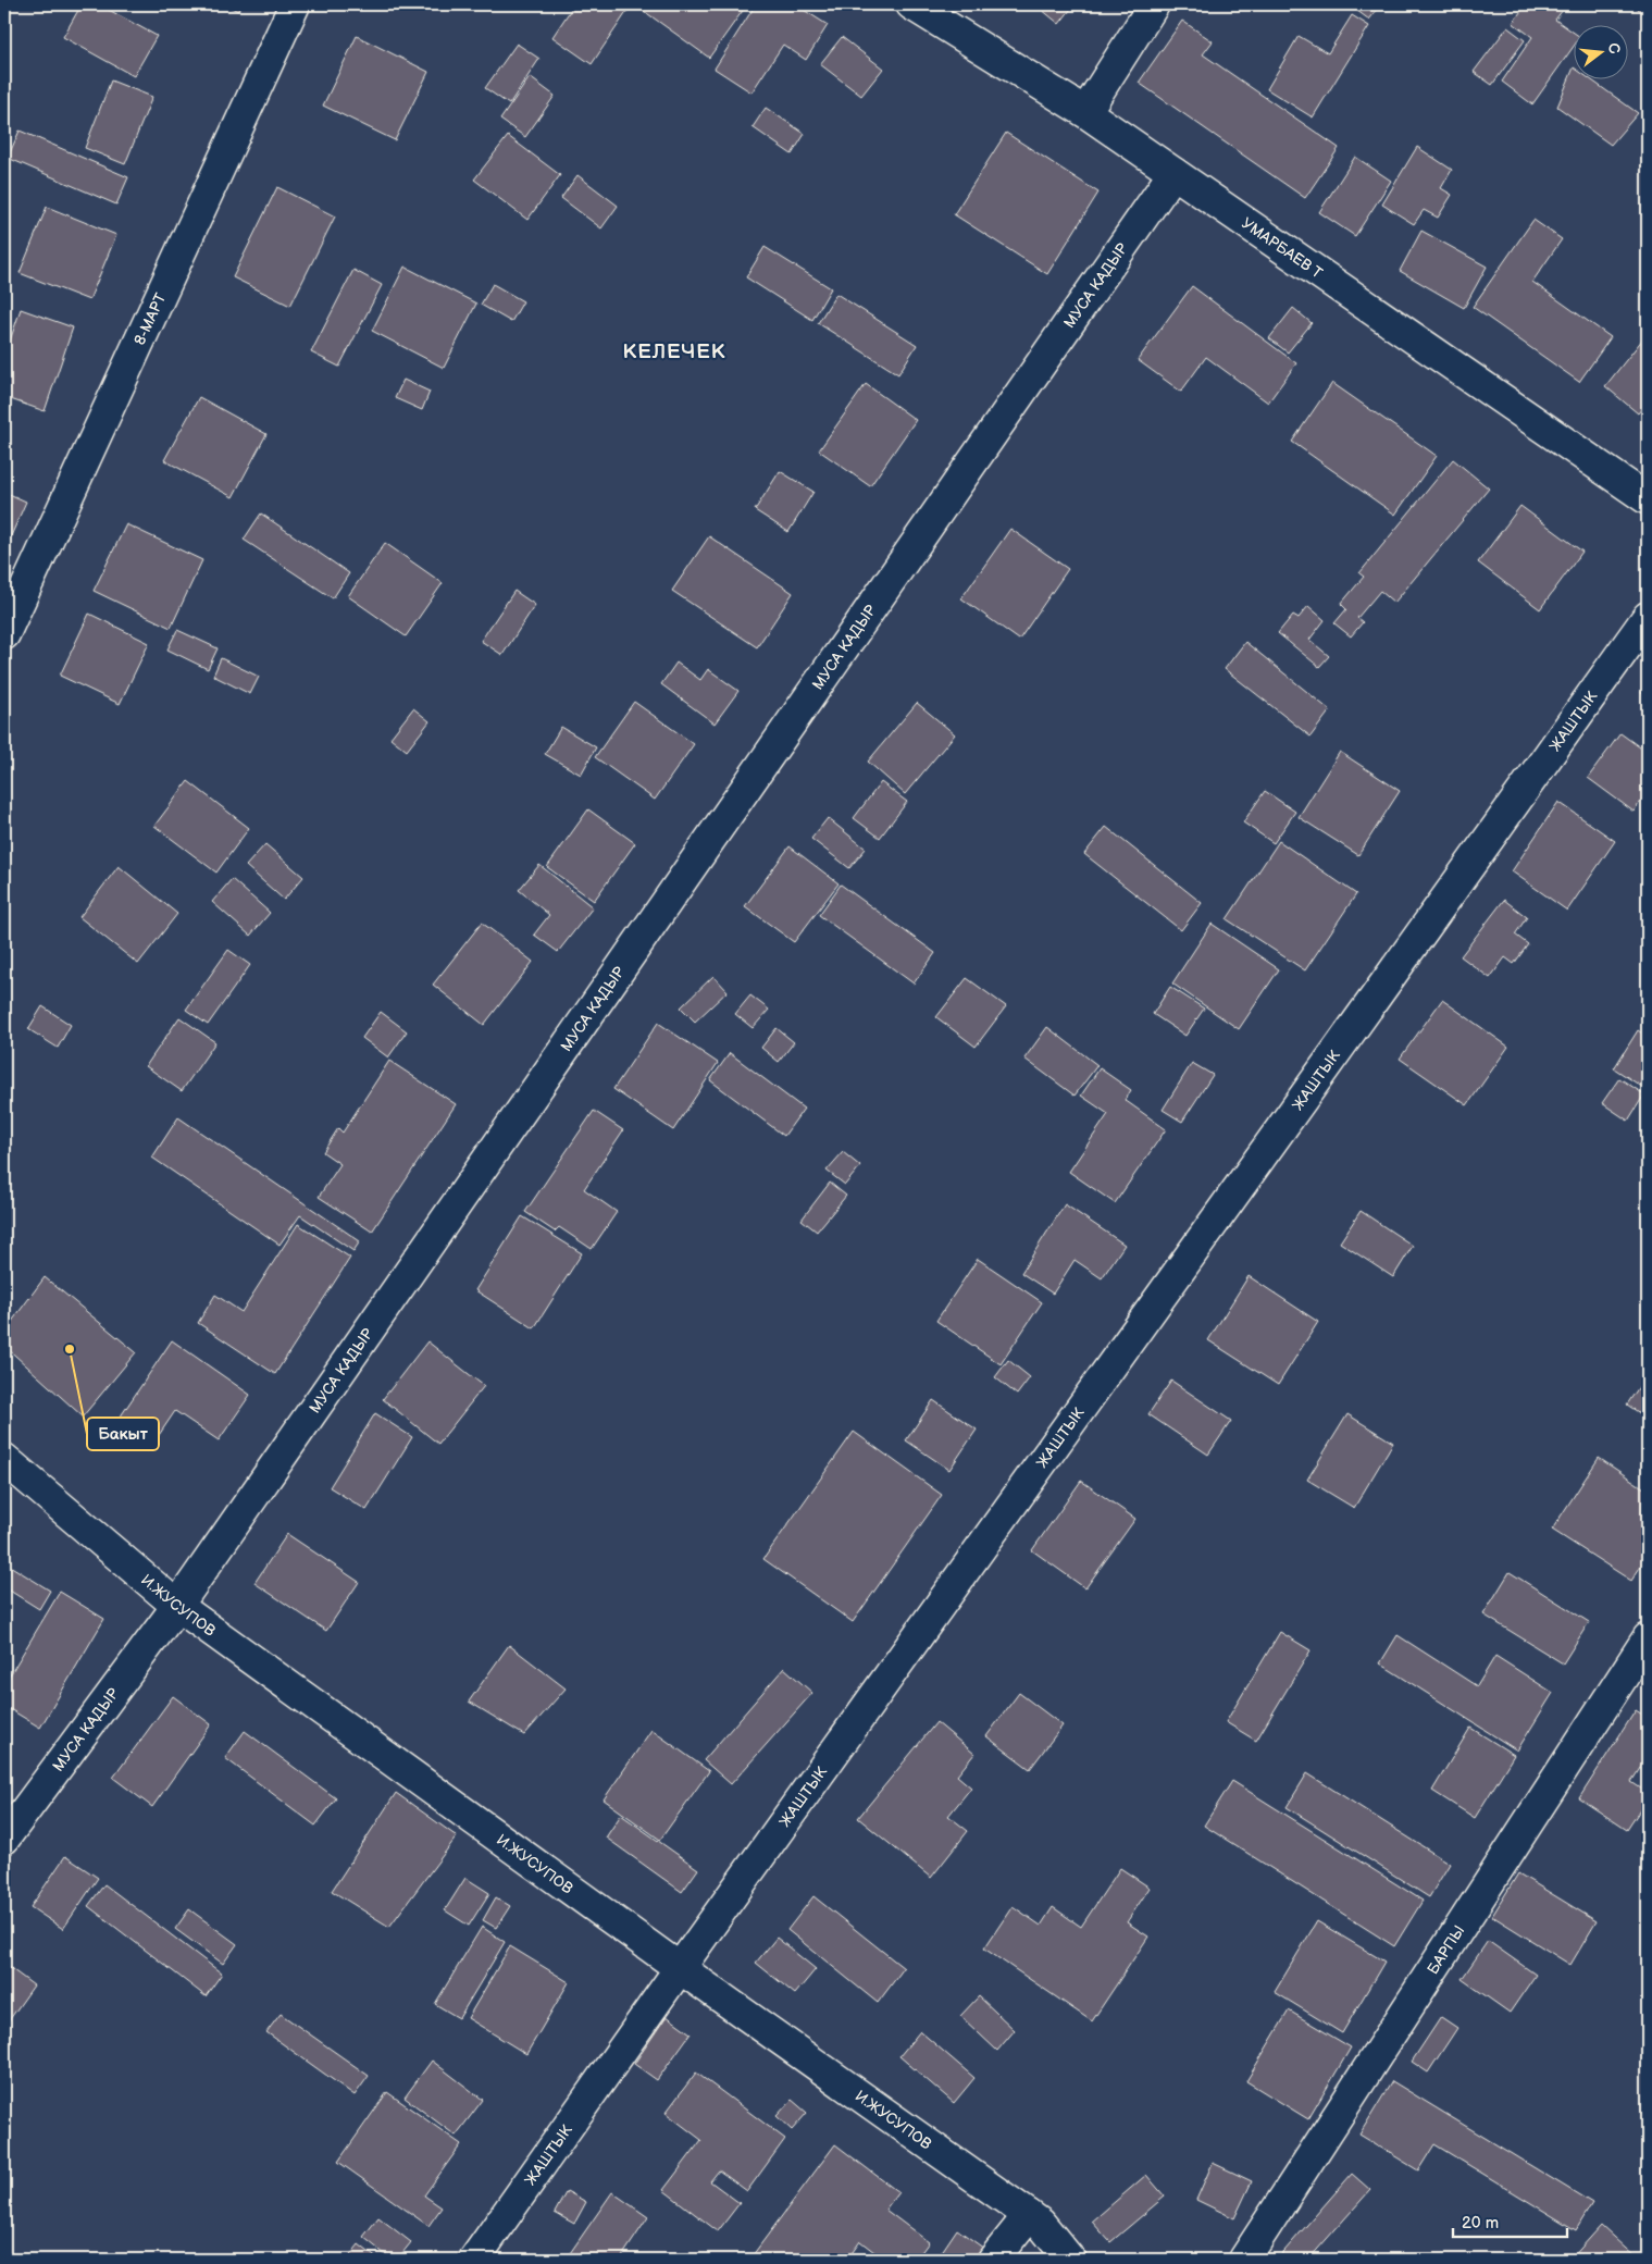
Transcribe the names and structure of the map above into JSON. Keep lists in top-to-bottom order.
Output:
{
  "streets": {
    "street": [
      "УМАРБАЕВ Т",
      "МУСА КАДЫР",
      "8-МАРТ",
      "ЖАШТЫК",
      "И.ЖУСУПОВ",
      "БАРПЫ"
    ]
  },
  "crossings": [
    ["УМАРБАЕВ Т", "МУСА КАДЫР"],
    ["МУСА КАДЫР", "И.ЖУСУПОВ"],
    ["ЖАШТЫК", "И.ЖУСУПОВ"]
  ],
  "districts": ["КЕЛЕЧЕК"],
  "places": ["Бакыт"],
  "scale_bar": "20 m",
  "north": "right"
}
